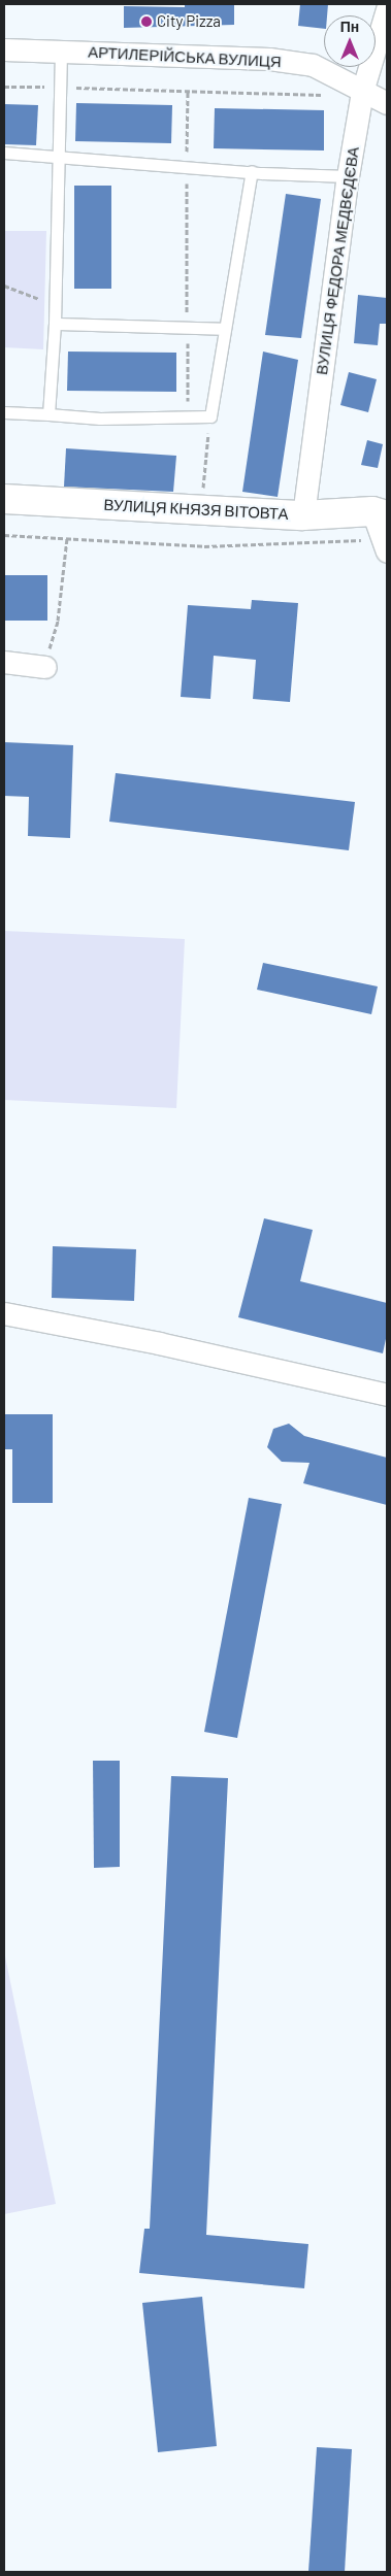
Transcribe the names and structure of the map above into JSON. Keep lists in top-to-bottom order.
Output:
{
  "streets": {
    "street": ["АРТИЛЕРІЙСЬКА ВУЛИЦЯ", "ВУЛИЦЯ ФЕДОРА МЕДВЄДЄВА", "ВУЛИЦЯ КНЯЗЯ ВІТОВТА"]
  },
  "crossings": [
    ["АРТИЛЕРІЙСЬКА ВУЛИЦЯ", "ВУЛИЦЯ ФЕДОРА МЕДВЄДЄВА"],
    ["ВУЛИЦЯ ФЕДОРА МЕДВЄДЄВА", "ВУЛИЦЯ КНЯЗЯ ВІТОВТА"]
  ],
  "places": ["City Pizza"],
  "north": "top"
}
